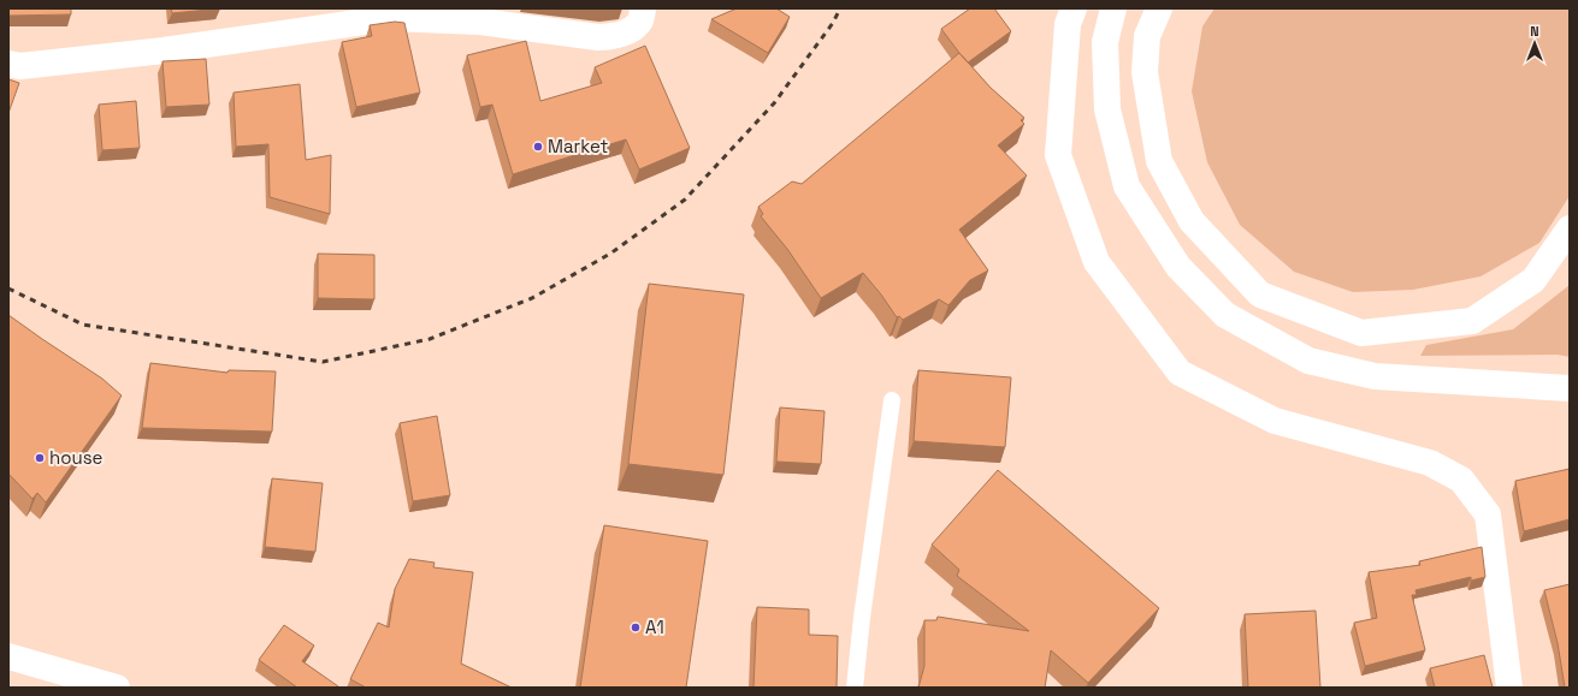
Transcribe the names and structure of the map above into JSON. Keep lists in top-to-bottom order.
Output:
{
  "places": ["Market", "house", "A1"],
  "north": "top"
}
